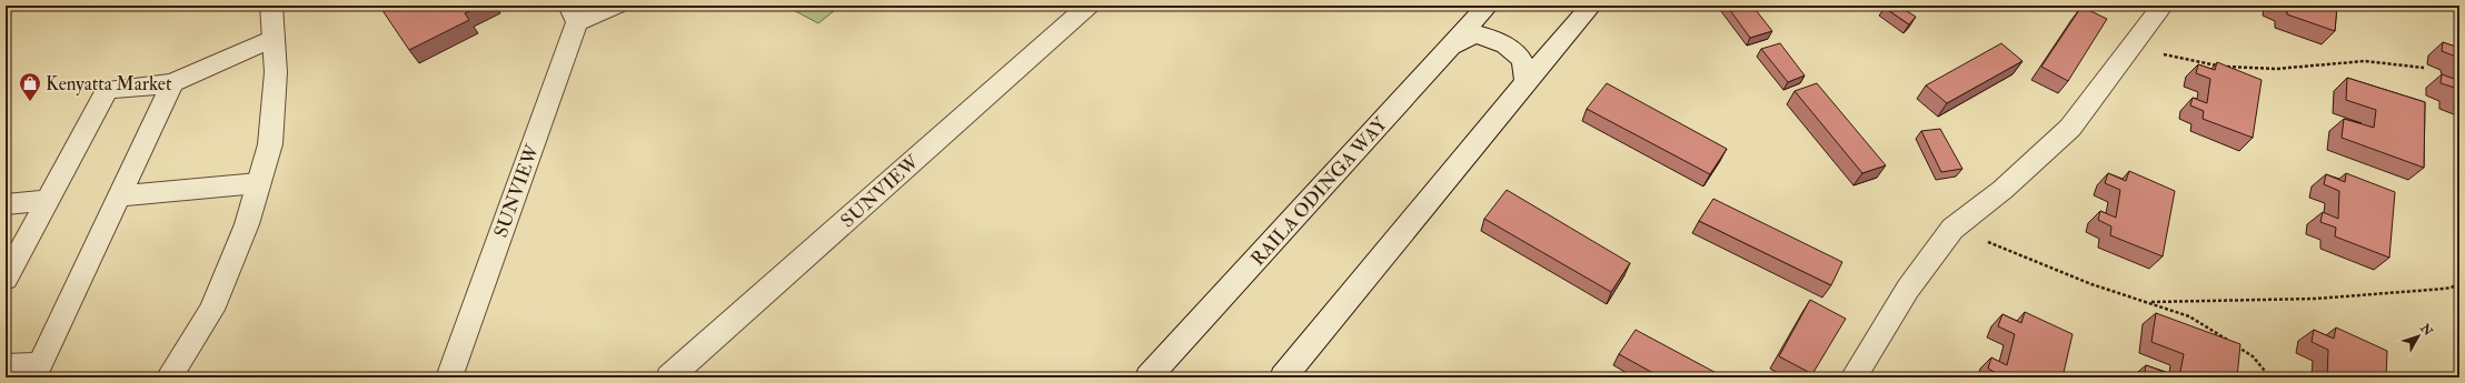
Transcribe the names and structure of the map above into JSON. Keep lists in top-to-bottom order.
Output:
{
  "streets": {
    "street": ["SUNVIEW", "RAILA ODINGA WAY"]
  },
  "places": {
    "shop": ["Kenyatta Market"]
  },
  "north": "top right"
}
